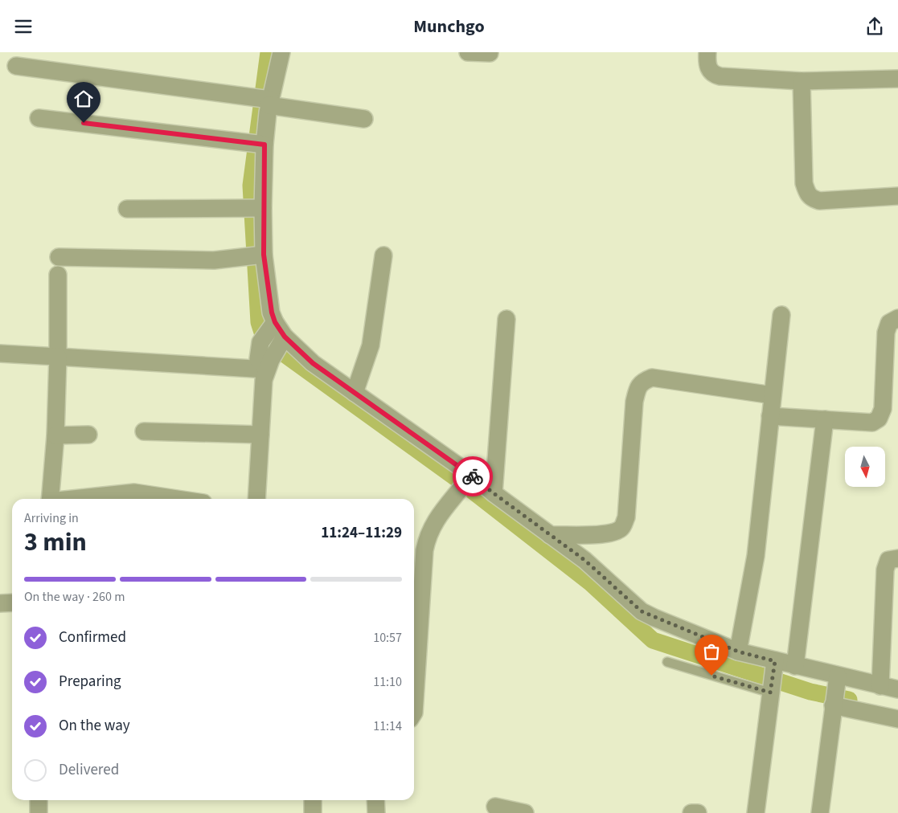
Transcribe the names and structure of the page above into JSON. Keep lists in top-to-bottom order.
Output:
{
  "north": "bottom",
  "page": {
    "header": "Munchgo",
    "heading": ["3 min", "Arriving in", "11:24–11:29"],
    "bar": "On the way · 260 m",
    "list": [
      ["Confirmed", "10:57"],
      ["Preparing", "11:10"],
      ["On the way", "11:14"],
      "Delivered"
    ]
  }
}
